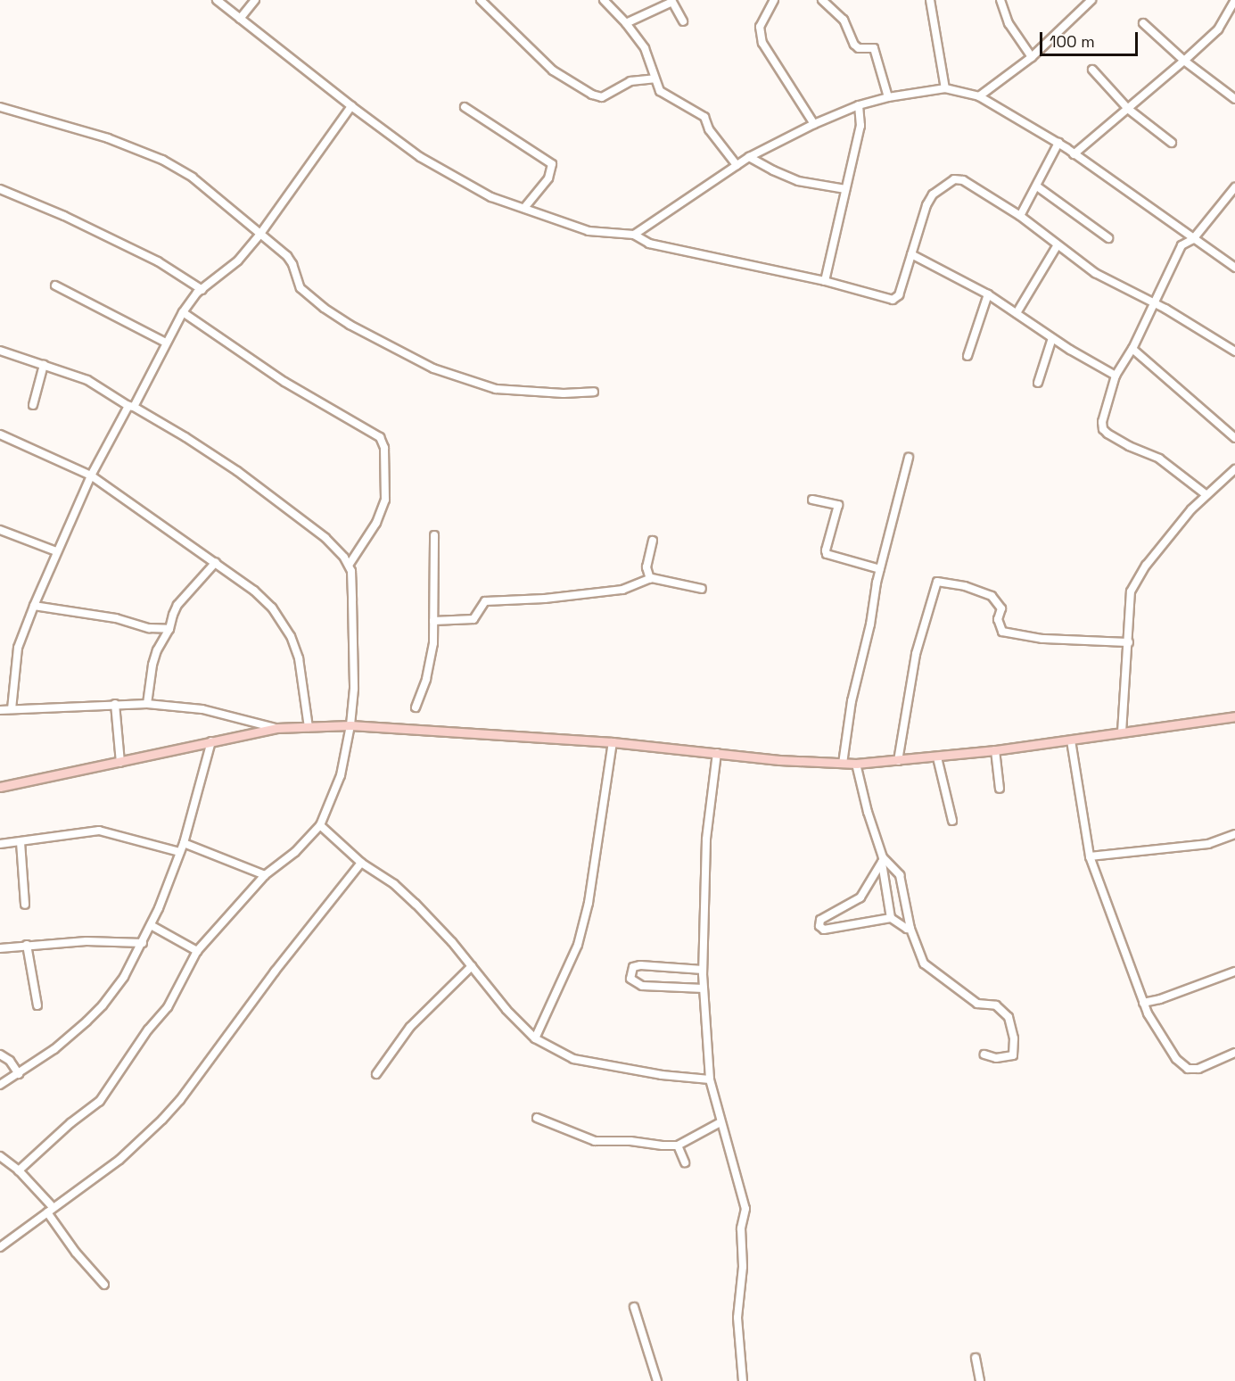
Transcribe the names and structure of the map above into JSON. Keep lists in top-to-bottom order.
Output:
{
  "scale_bar": "100 m"
}
